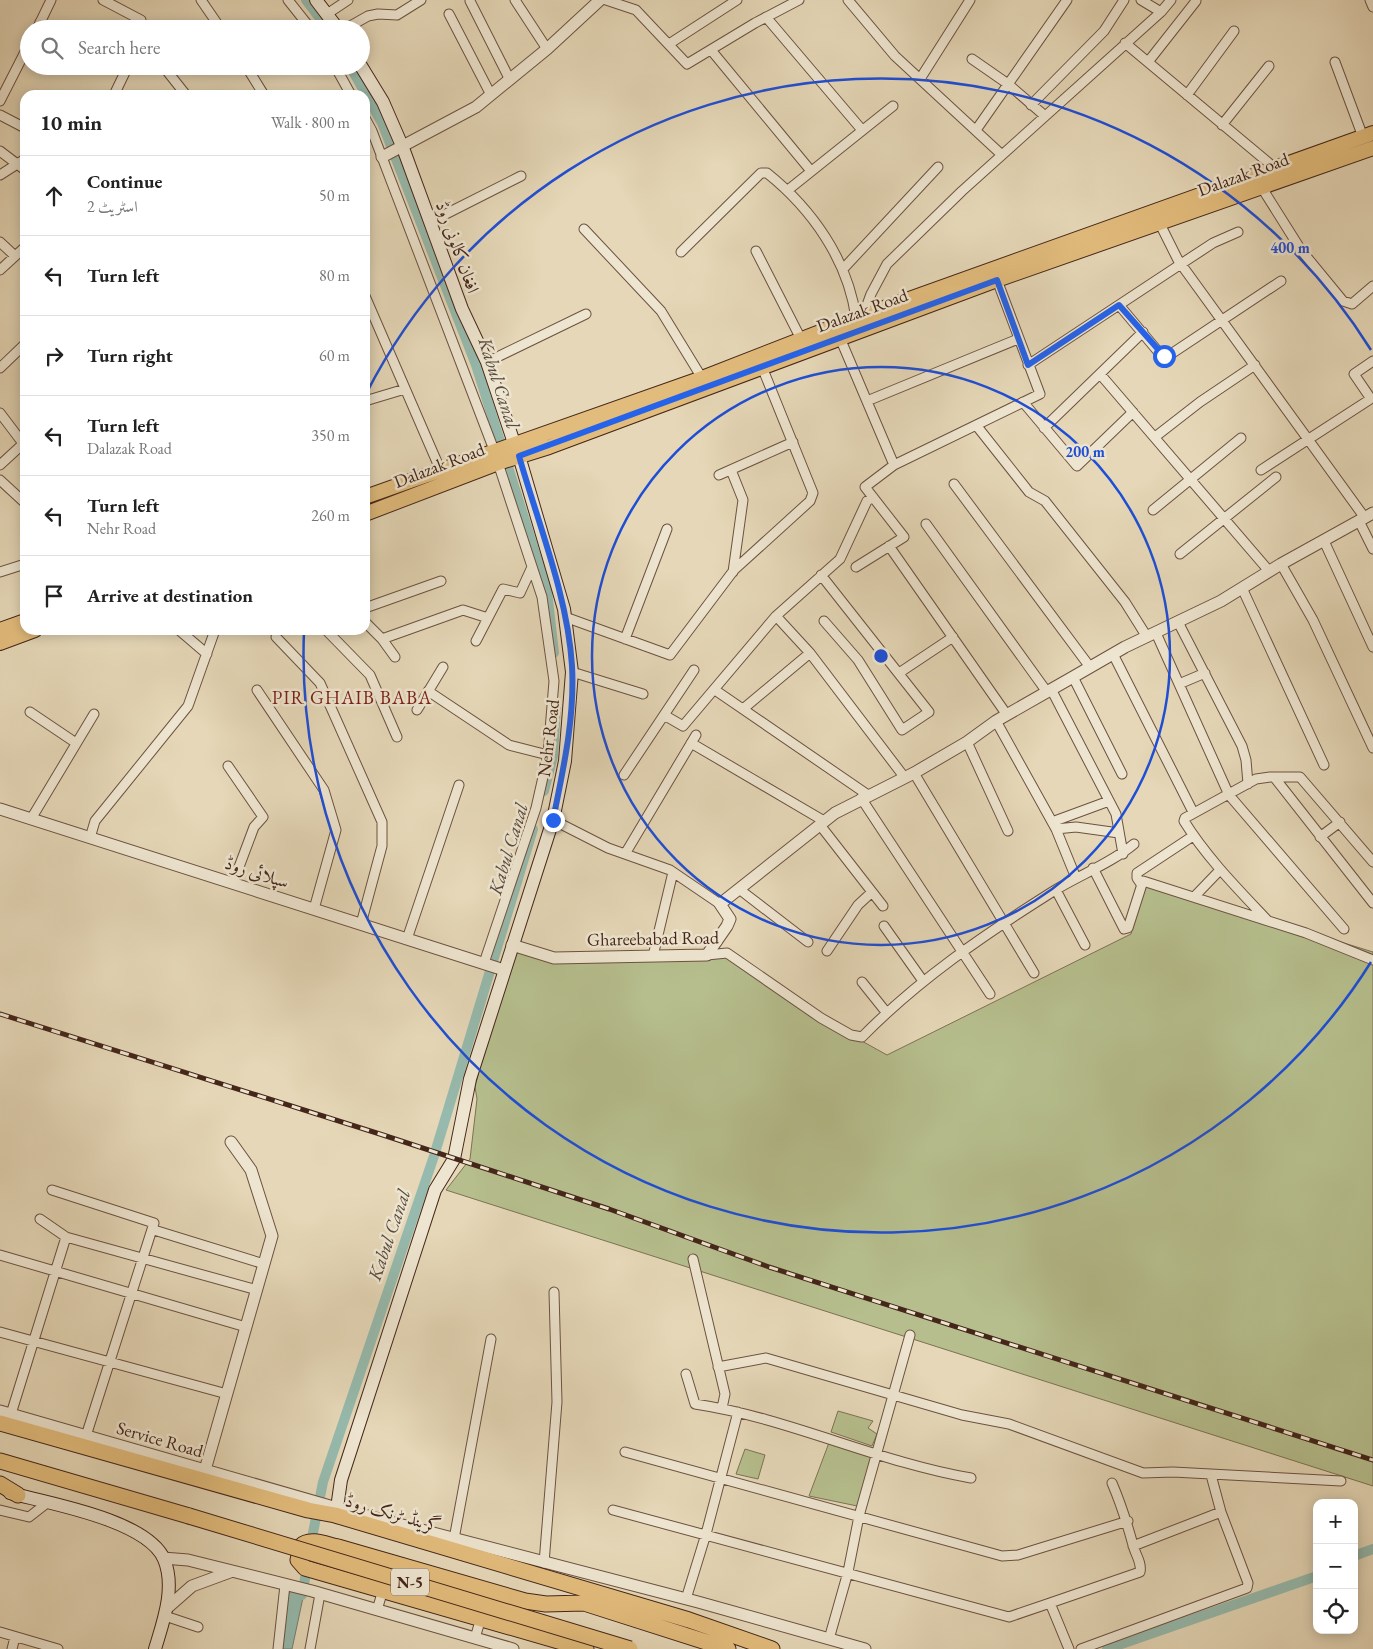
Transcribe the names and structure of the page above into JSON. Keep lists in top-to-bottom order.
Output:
{
  "streets": {
    "highway": ["گرینڈ ٹرنک روڈ", "N-5"],
    "main road": ["Dalazak Road", "افغان کالونی روڈ", "Nehr Road"],
    "street": ["سپلائی روڈ", "Ghareebabad Road", "Service Road"]
  },
  "crossings": [
    ["Dalazak Road", "افغان کالونی روڈ"],
    ["Dalazak Road", "Nehr Road"],
    ["افغان کالونی روڈ", "Nehr Road"],
    ["Nehr Road", "سپلائی روڈ"],
    ["Nehr Road", "Ghareebabad Road"],
    ["Nehr Road", "گرینڈ ٹرنک روڈ"],
    ["Service Road", "گرینڈ ٹرنک روڈ"]
  ],
  "districts": ["PIR GHAIB BABA"],
  "water": ["Kabul Canal"],
  "page": {
    "search": "Search here",
    "heading": ["10 min", "Walk · 800 m"],
    "list": [
      ["Continue", "اسٹریٹ 2", "50 m"],
      ["Turn left", "80 m"],
      ["Turn right", "60 m"],
      ["Turn left", "Dalazak Road", "350 m"],
      ["Turn left", "Nehr Road", "260 m"],
      "Arrive at destination"
    ],
    "map_buttons": ["+", "−"]
  },
  "rings": ["400 m", "200 m"]
}
